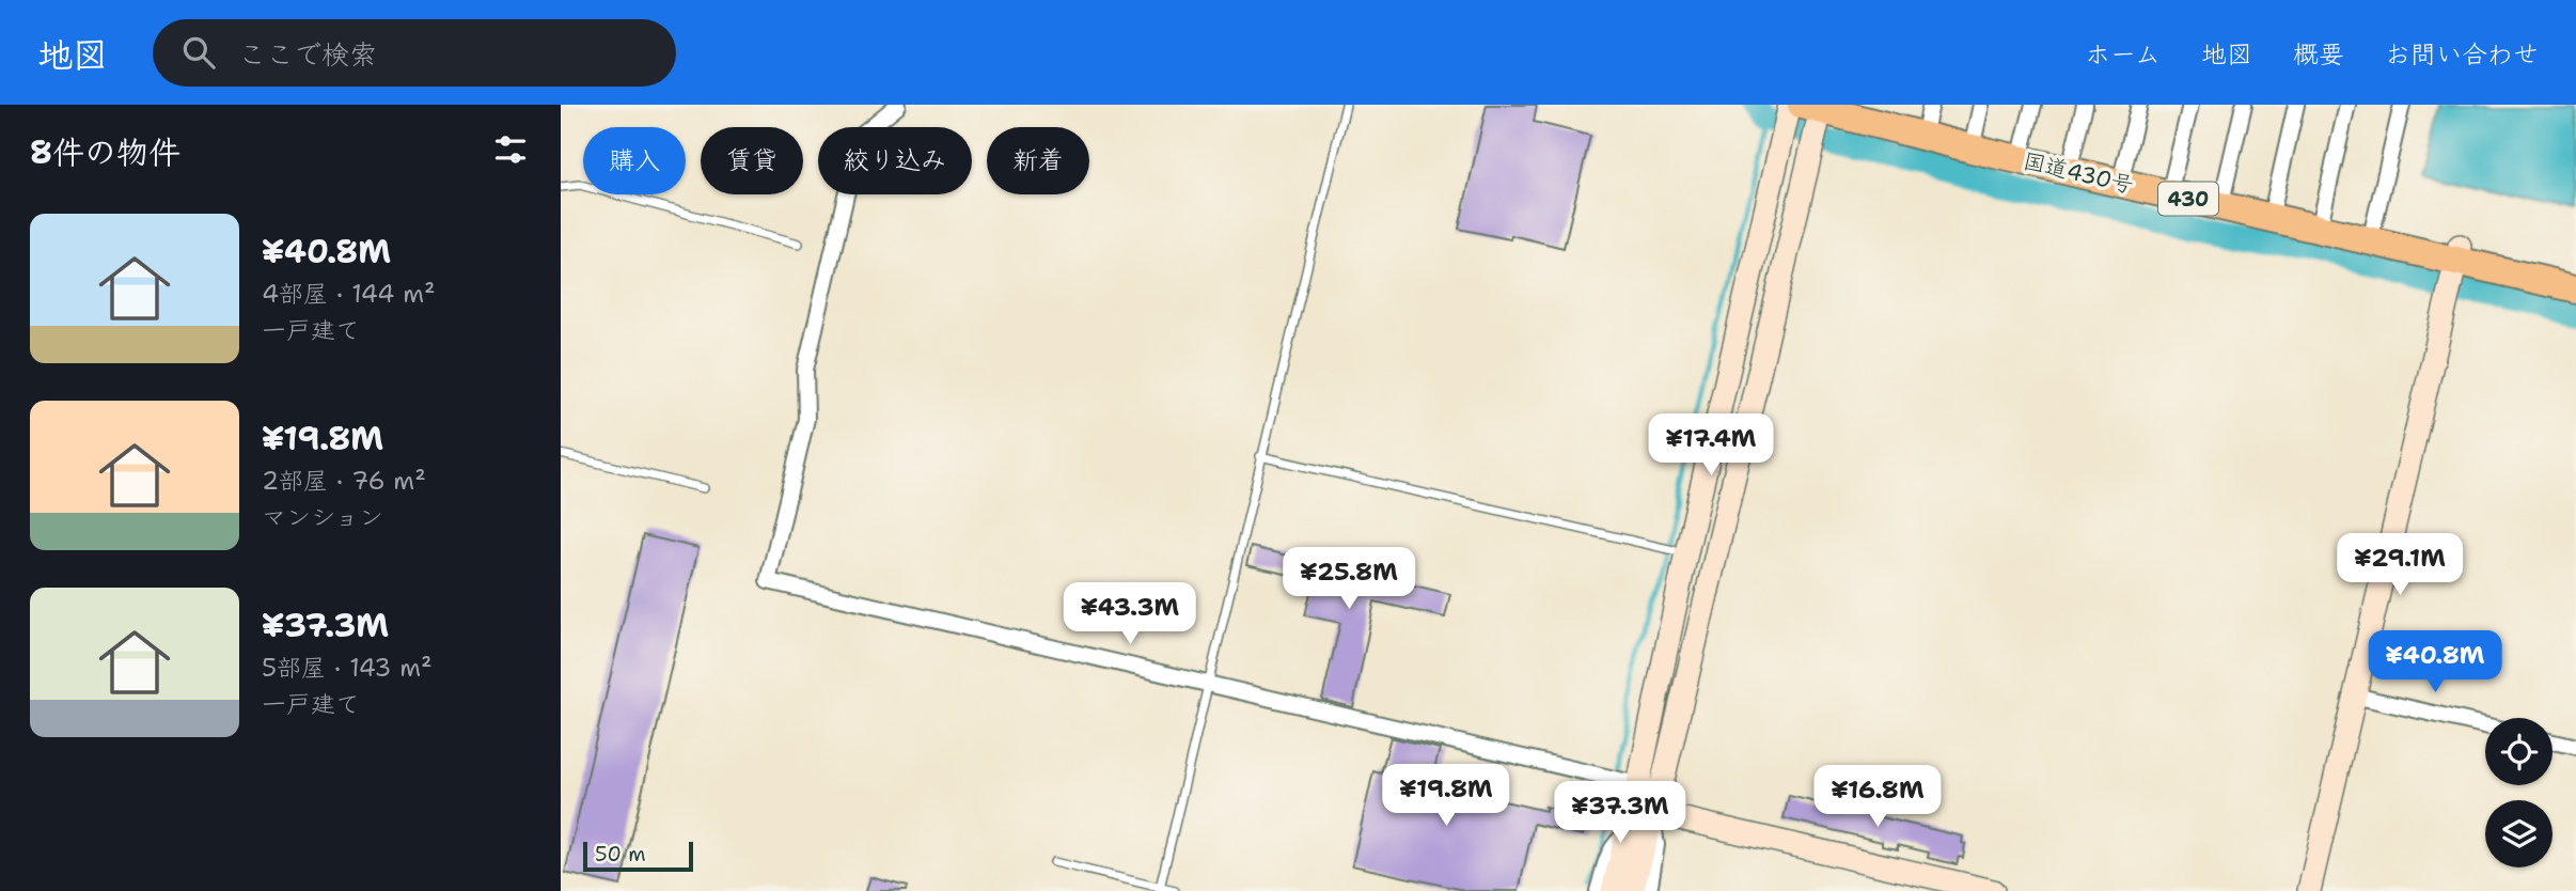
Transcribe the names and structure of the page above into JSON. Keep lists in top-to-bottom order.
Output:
{
  "streets": {
    "highway": ["国道430号", "430"]
  },
  "scale_bar": "50 m",
  "page": {
    "header": "地図",
    "search": "ここで検索",
    "nav": [
      "ホーム",
      "地図",
      "概要",
      "お問い合わせ"
    ],
    "heading": "8件の物件",
    "chip": [
      "購入",
      "賃貸",
      "絞り込み",
      "新着"
    ],
    "list": [
      {
        "name": "¥40.8M",
        "note": "4部屋 · 144 m² · 一戸建て"
      },
      {
        "name": "¥19.8M",
        "note": "2部屋 · 76 m² · マンション"
      },
      {
        "name": "¥37.3M",
        "note": "5部屋 · 143 m² · 一戸建て"
      }
    ],
    "price": [
      "¥17.4M",
      "¥29.1M",
      "¥25.8M",
      "¥43.3M",
      "¥40.8M",
      "¥19.8M",
      "¥16.8M",
      "¥37.3M"
    ],
    "scale": "50 m"
  }
}
